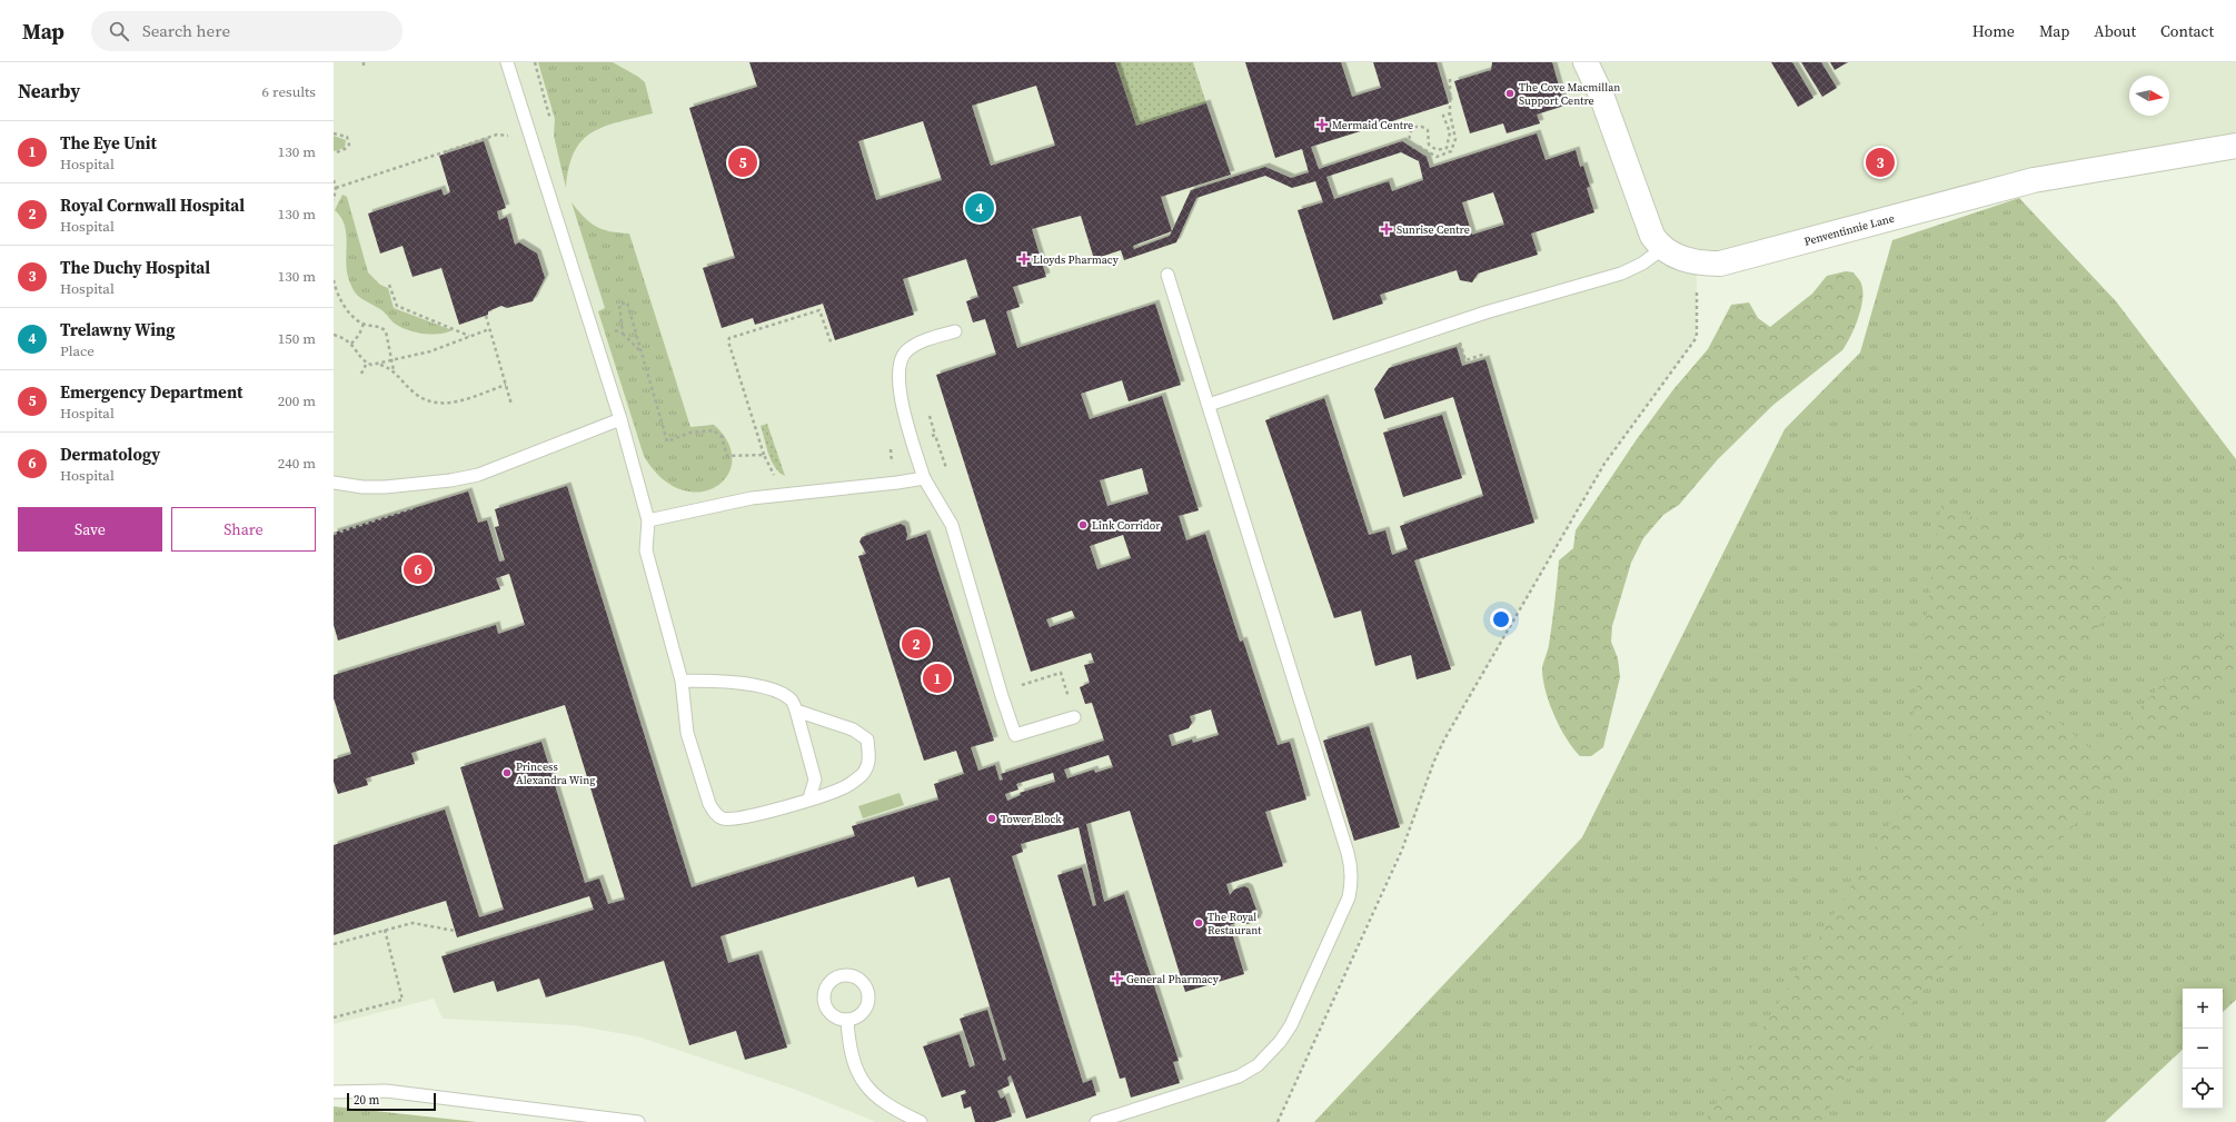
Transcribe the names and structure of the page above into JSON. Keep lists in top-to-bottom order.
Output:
{
  "streets": {
    "street": ["Penventinnie Lane"]
  },
  "places": {
    "other": [
      "The Cove Macmillan Support Centre",
      "Link Corridor",
      "Princess Alexandra Wing",
      "Tower Block",
      "The Royal Restaurant"
    ],
    "health": [
      "Mermaid Centre",
      "Sunrise Centre",
      "Lloyds Pharmacy",
      "General Pharmacy"
    ]
  },
  "scale_bar": "20 m",
  "north": "right",
  "page": {
    "header": "Map",
    "search": "Search here",
    "nav": [
      "Home",
      "Map",
      "About",
      "Contact"
    ],
    "heading": ["Nearby", "6 results"],
    "list": [
      {
        "mark": "1",
        "name": "The Eye Unit",
        "note": "Hospital",
        "value": "130 m"
      },
      {
        "mark": "2",
        "name": "Royal Cornwall Hospital",
        "note": "Hospital",
        "value": "130 m"
      },
      {
        "mark": "3",
        "name": "The Duchy Hospital",
        "note": "Hospital",
        "value": "130 m"
      },
      {
        "mark": "4",
        "name": "Trelawny Wing",
        "note": "Place",
        "value": "150 m"
      },
      {
        "mark": "5",
        "name": "Emergency Department",
        "note": "Hospital",
        "value": "200 m"
      },
      {
        "mark": "6",
        "name": "Dermatology",
        "note": "Hospital",
        "value": "240 m"
      }
    ],
    "pins": [
      "3",
      "5",
      "4",
      "6",
      "2",
      "1"
    ],
    "buttons": ["Save", "Share"],
    "map_buttons": ["+", "−"],
    "scale": "20 m"
  }
}
